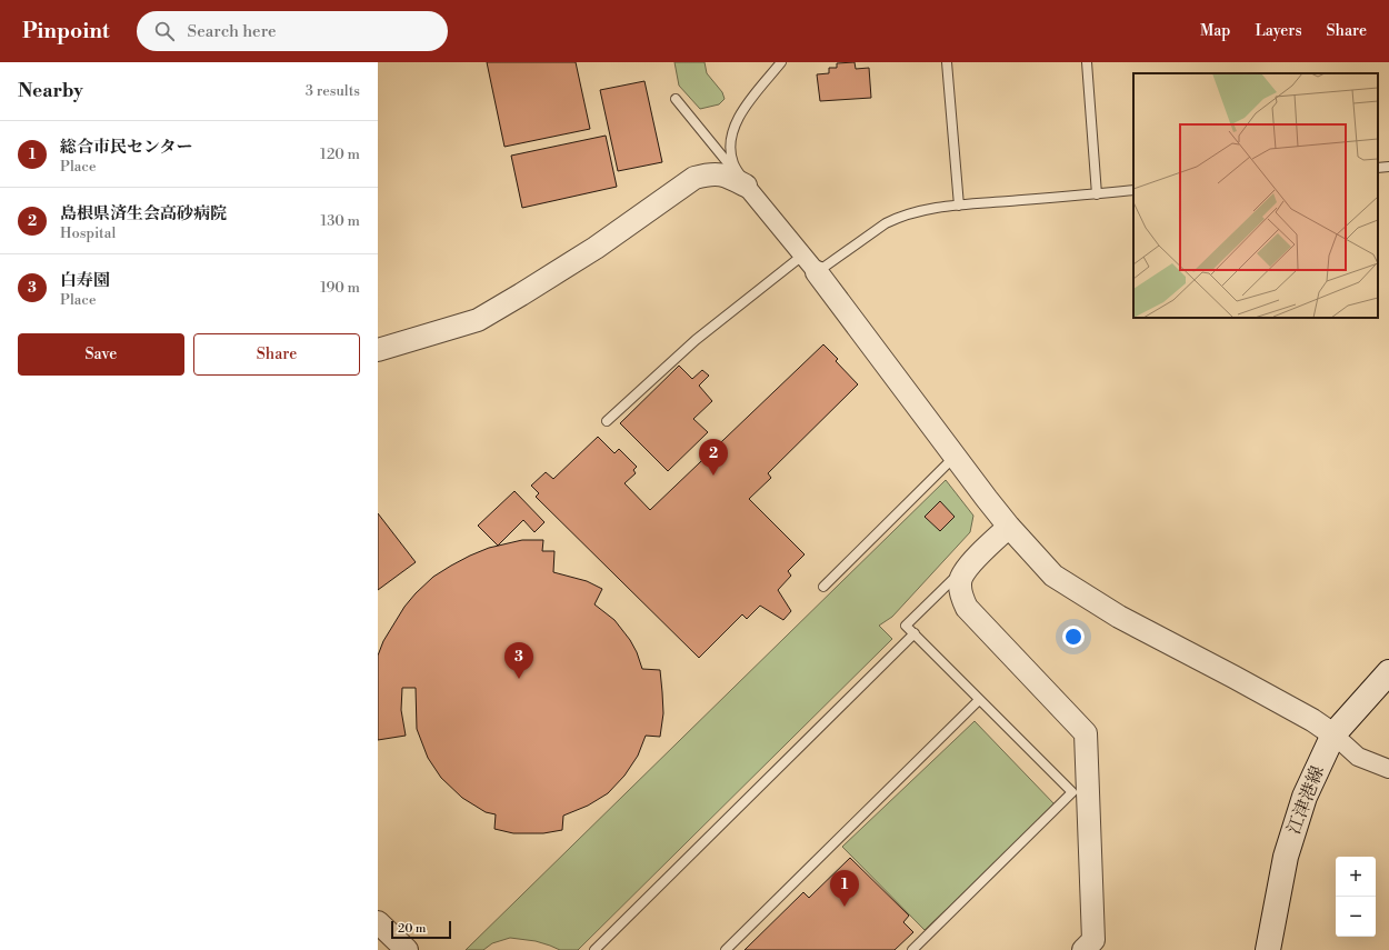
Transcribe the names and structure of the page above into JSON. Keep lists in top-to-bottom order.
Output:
{
  "streets": {
    "main road": ["江津港線"]
  },
  "scale_bar": "20 m",
  "page": {
    "header": "Pinpoint",
    "search": "Search here",
    "nav": ["Map", "Layers", "Share"],
    "heading": ["Nearby", "3 results"],
    "list": [
      {
        "mark": "1",
        "name": "総合市民センター",
        "note": "Place",
        "value": "120 m"
      },
      {
        "mark": "2",
        "name": "島根県済生会高砂病院",
        "note": "Hospital",
        "value": "130 m"
      },
      {
        "mark": "3",
        "name": "白寿園",
        "note": "Place",
        "value": "190 m"
      }
    ],
    "buttons": ["Save", "Share"],
    "pins": ["2", "3", "1"],
    "map_buttons": ["+", "−"],
    "scale": "20 m"
  }
}
